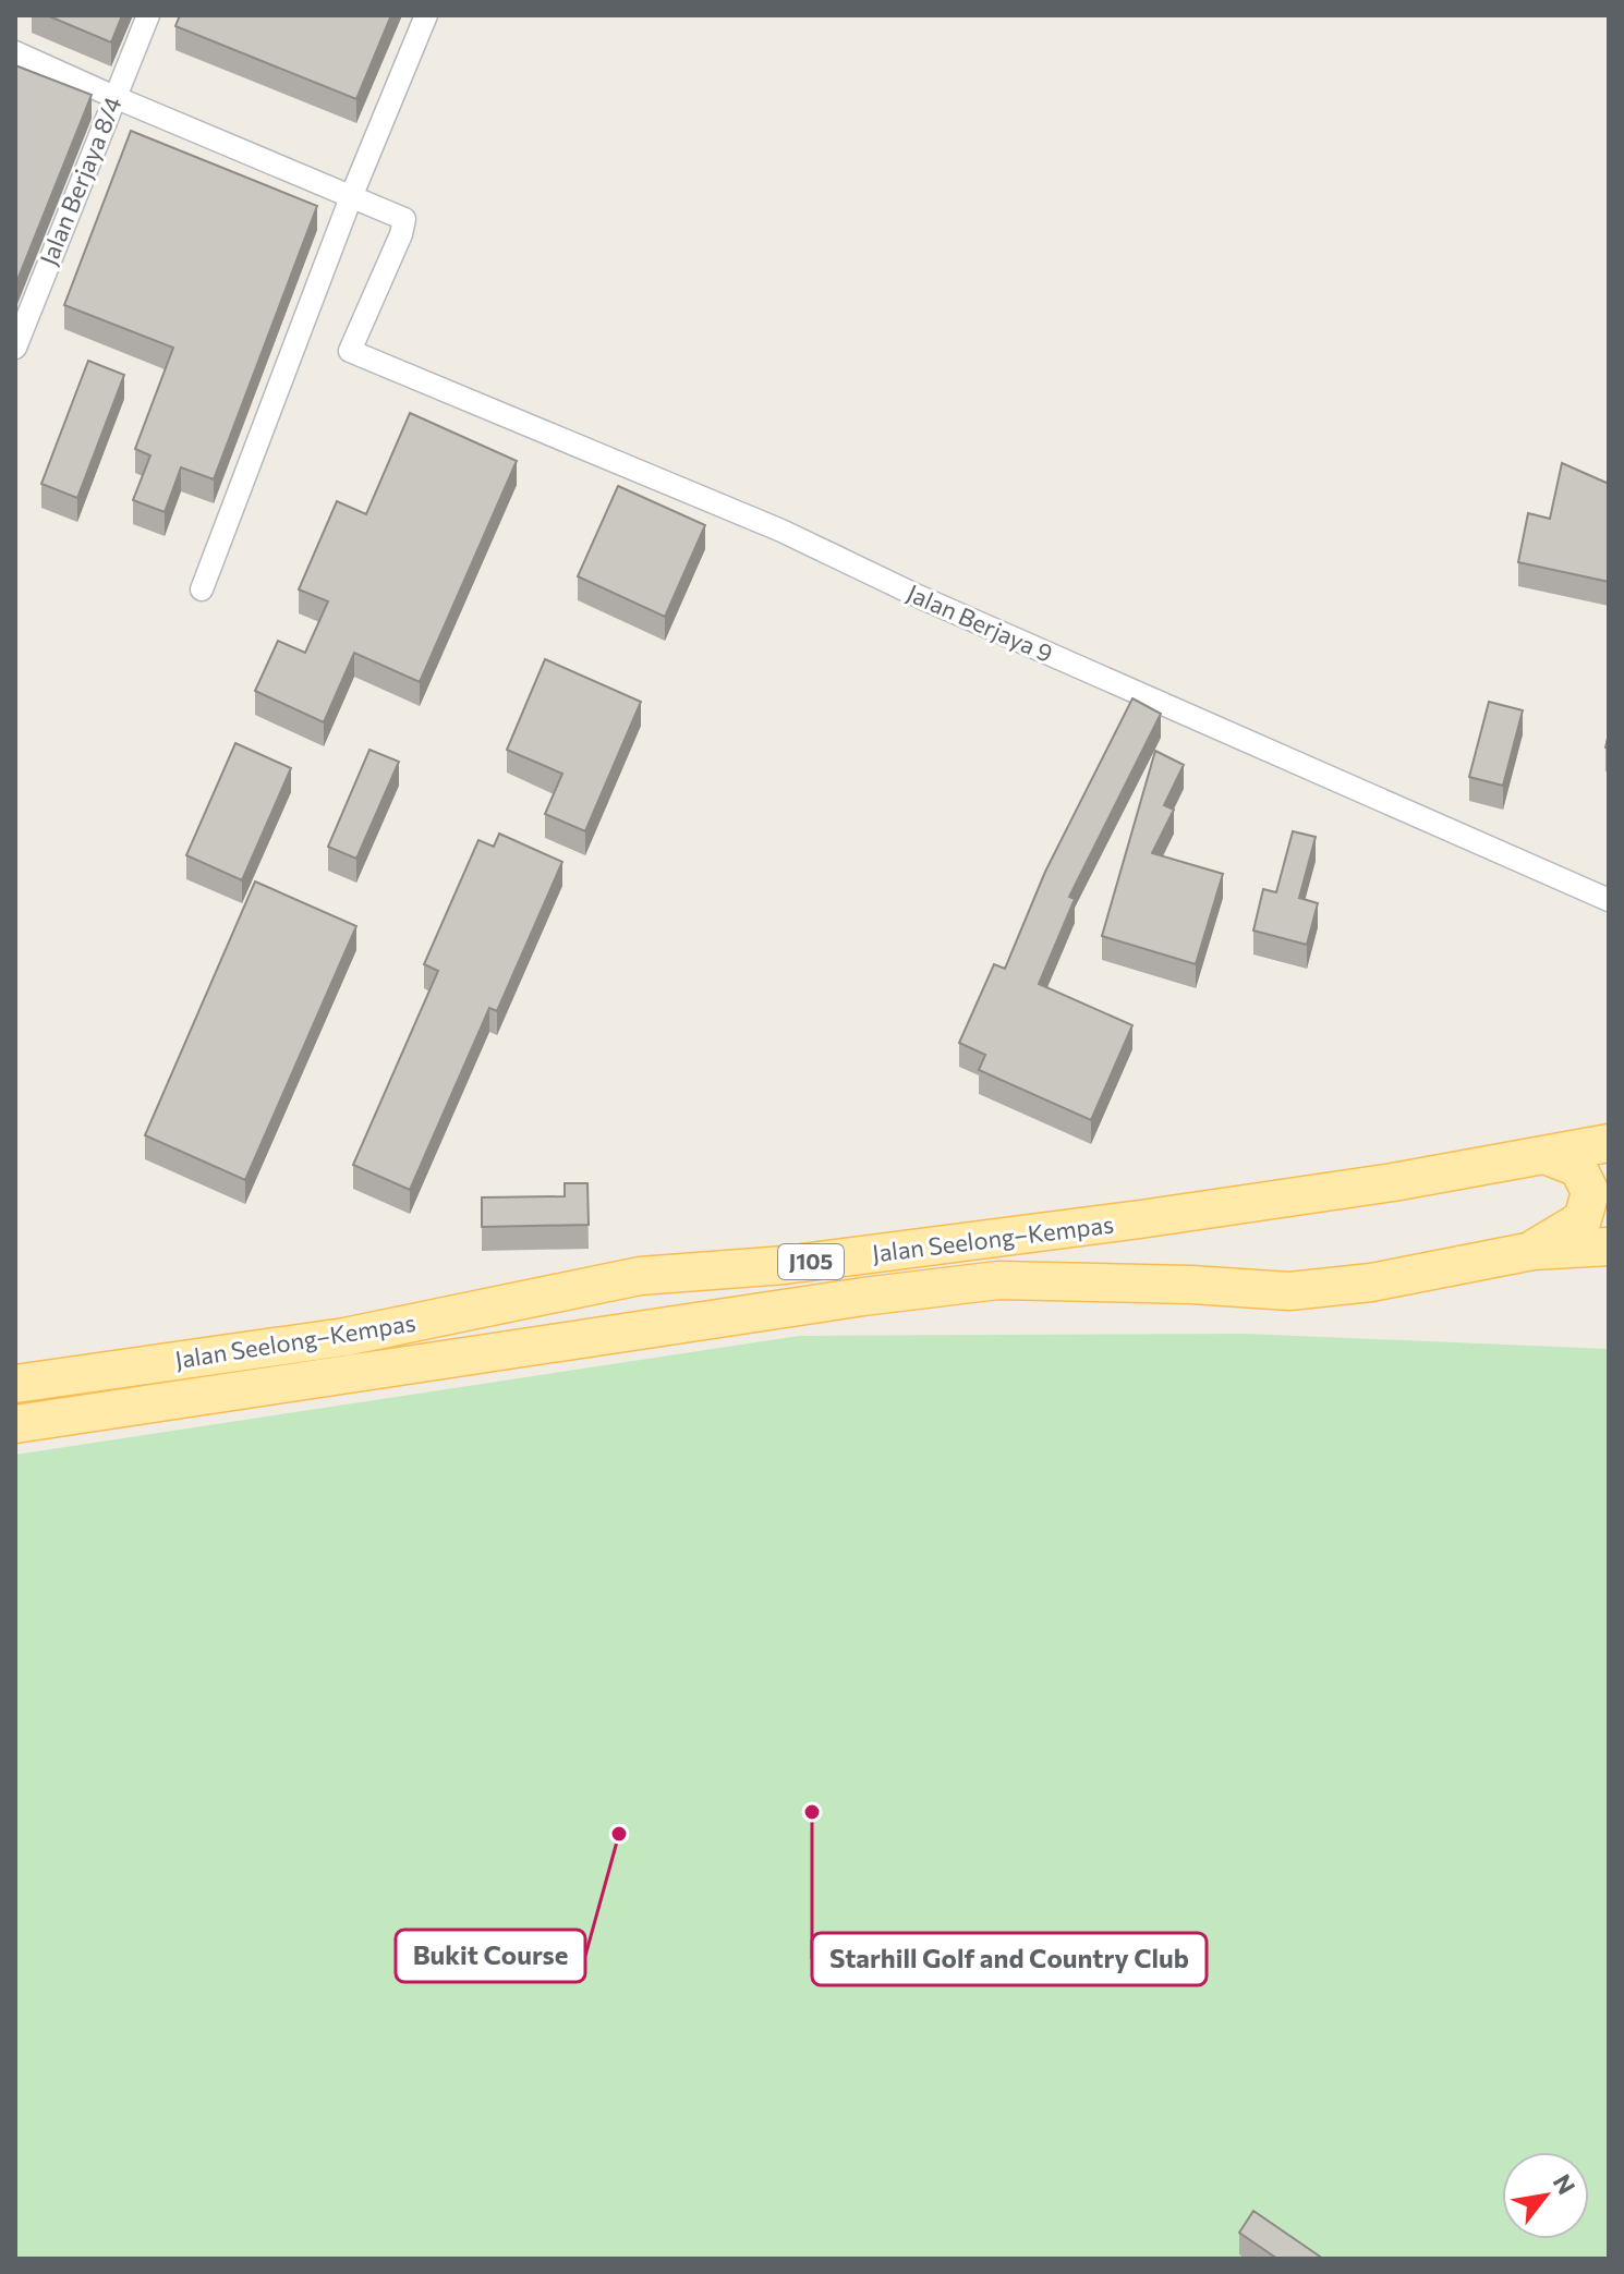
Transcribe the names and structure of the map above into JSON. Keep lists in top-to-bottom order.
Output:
{
  "streets": {
    "main road": ["Jalan Seelong–Kempas", "J105"],
    "street": ["Jalan Berjaya 8/4", "Jalan Berjaya 9"]
  },
  "places": ["Starhill Golf and Country Club", "Bukit Course"],
  "north": "top right"
}
